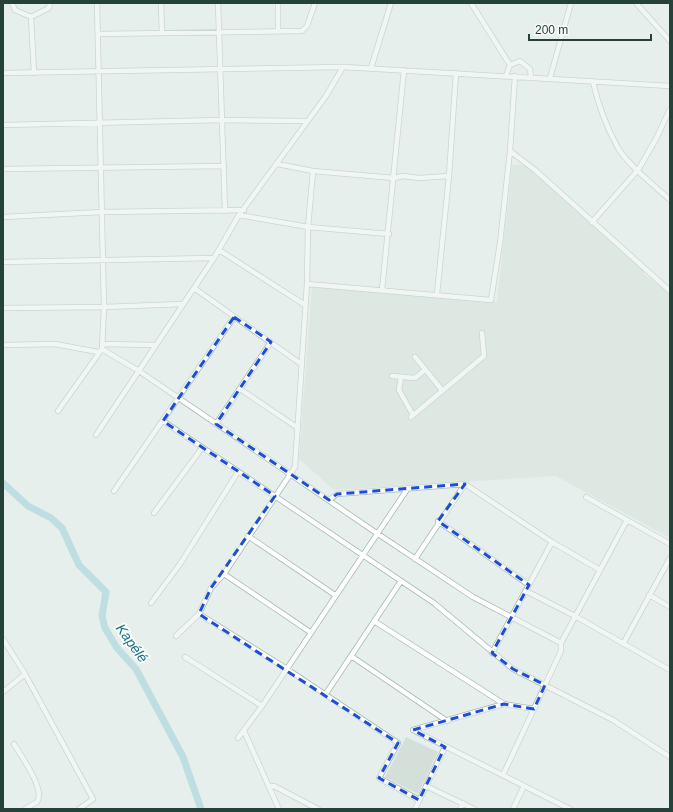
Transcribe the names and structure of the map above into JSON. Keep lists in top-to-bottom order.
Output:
{
  "water": ["Kapélé"],
  "scale_bar": "200 m"
}
